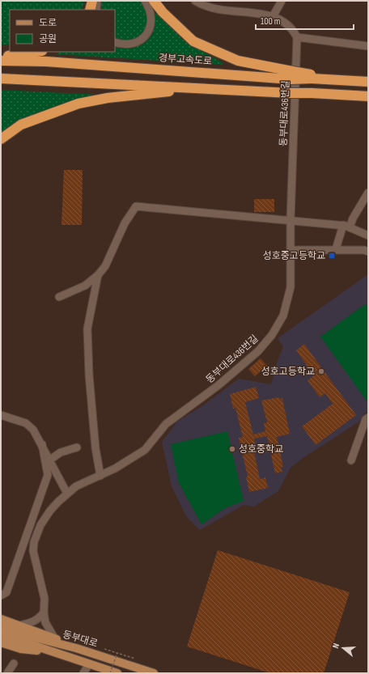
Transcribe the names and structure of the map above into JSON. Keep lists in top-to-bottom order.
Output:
{
  "streets": {
    "highway": ["경부고속도로"],
    "main road": ["동부대로"],
    "street": ["동부대로436번길"]
  },
  "places": {
    "transit": ["성호중고등학교"],
    "other": ["성호고등학교", "성호중학교"]
  },
  "legend": ["도로", "공원"],
  "scale_bar": "100 m",
  "north": "left"
}
